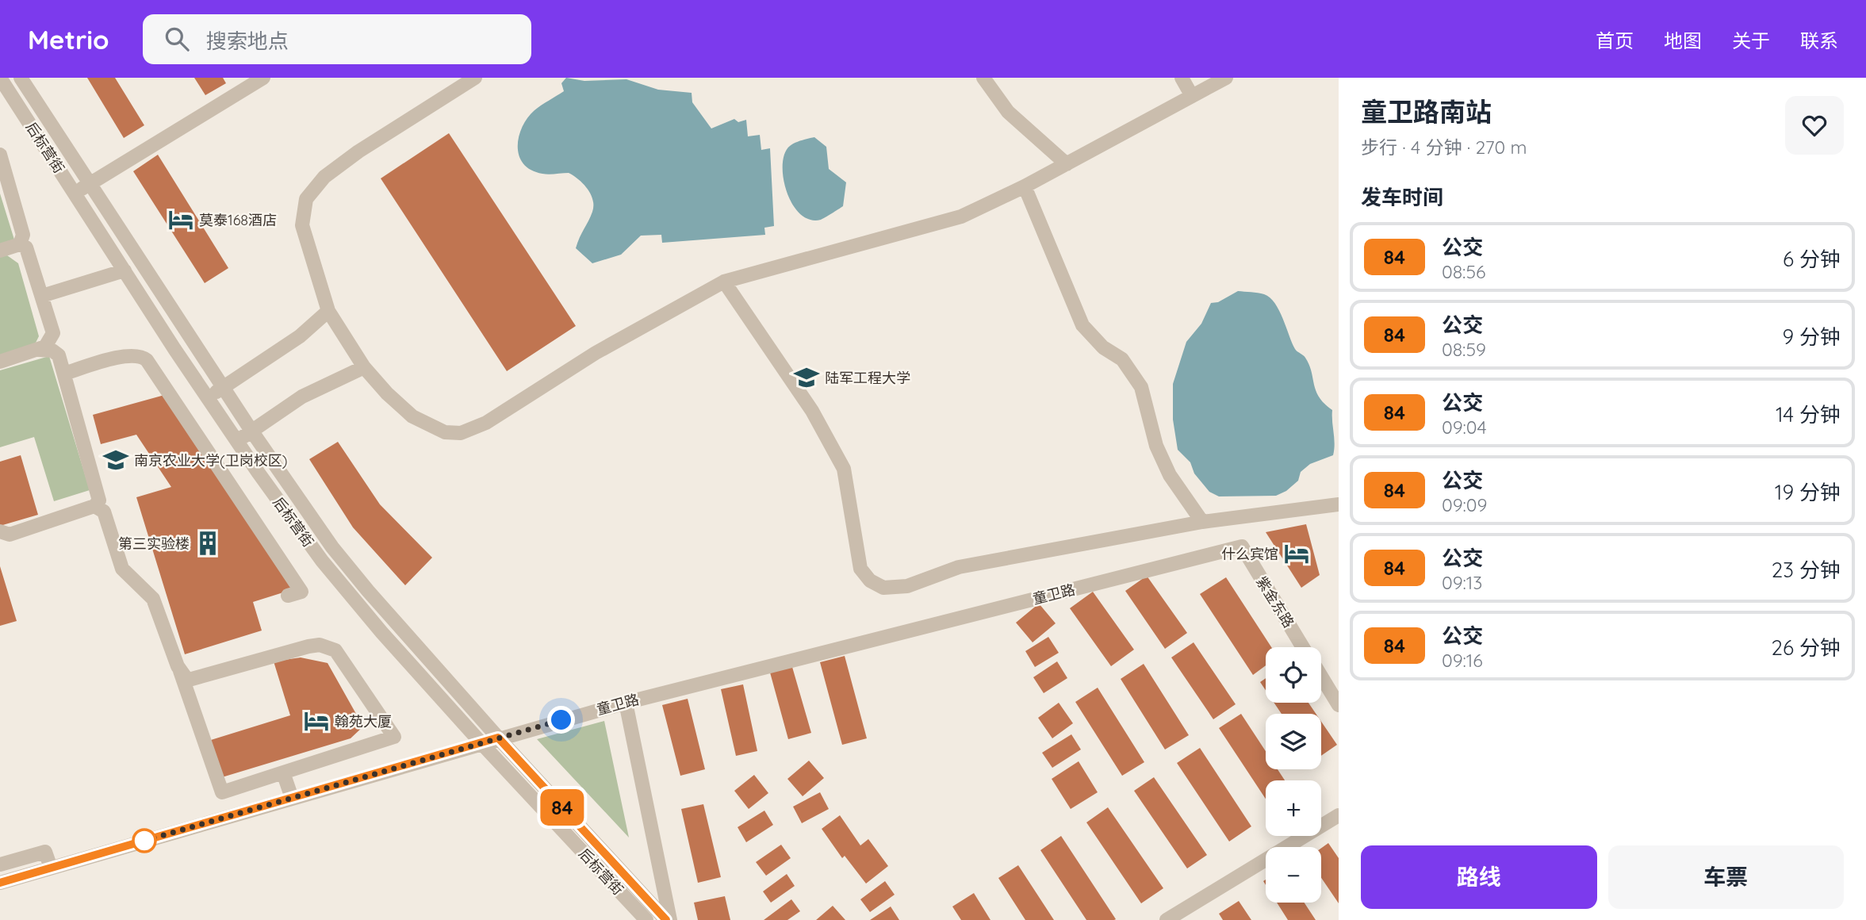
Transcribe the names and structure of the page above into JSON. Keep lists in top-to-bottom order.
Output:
{
  "streets": {
    "street": ["后标营街", "童卫路", "紫金东路"]
  },
  "crossings": [
    ["后标营街", "童卫路"],
    ["童卫路", "紫金东路"]
  ],
  "places": {
    "hotel": ["莫泰168酒店", "什么宾馆", "翰苑大厦"],
    "school or university": ["陆军工程大学", "南京农业大学(卫岗校区)"],
    "building": ["第三实验楼"]
  },
  "lines": ["bus line 84"],
  "page": {
    "header": "Metrio",
    "search": "搜索地点",
    "nav": [
      "首页",
      "地图",
      "关于",
      "联系"
    ],
    "on_map": "84",
    "heading": [
      ["童卫路南站", "步行 · 4 分钟 · 270 m"],
      "发车时间"
    ],
    "list": [
      {
        "mark": "84",
        "name": "公交",
        "note": "08:56",
        "value": "6 分钟"
      },
      {
        "mark": "84",
        "name": "公交",
        "note": "08:59",
        "value": "9 分钟"
      },
      {
        "mark": "84",
        "name": "公交",
        "note": "09:04",
        "value": "14 分钟"
      },
      {
        "mark": "84",
        "name": "公交",
        "note": "09:09",
        "value": "19 分钟"
      },
      {
        "mark": "84",
        "name": "公交",
        "note": "09:13",
        "value": "23 分钟"
      },
      {
        "mark": "84",
        "name": "公交",
        "note": "09:16",
        "value": "26 分钟"
      }
    ],
    "map_buttons": ["+", "−"],
    "buttons": ["路线", "车票"]
  }
}
